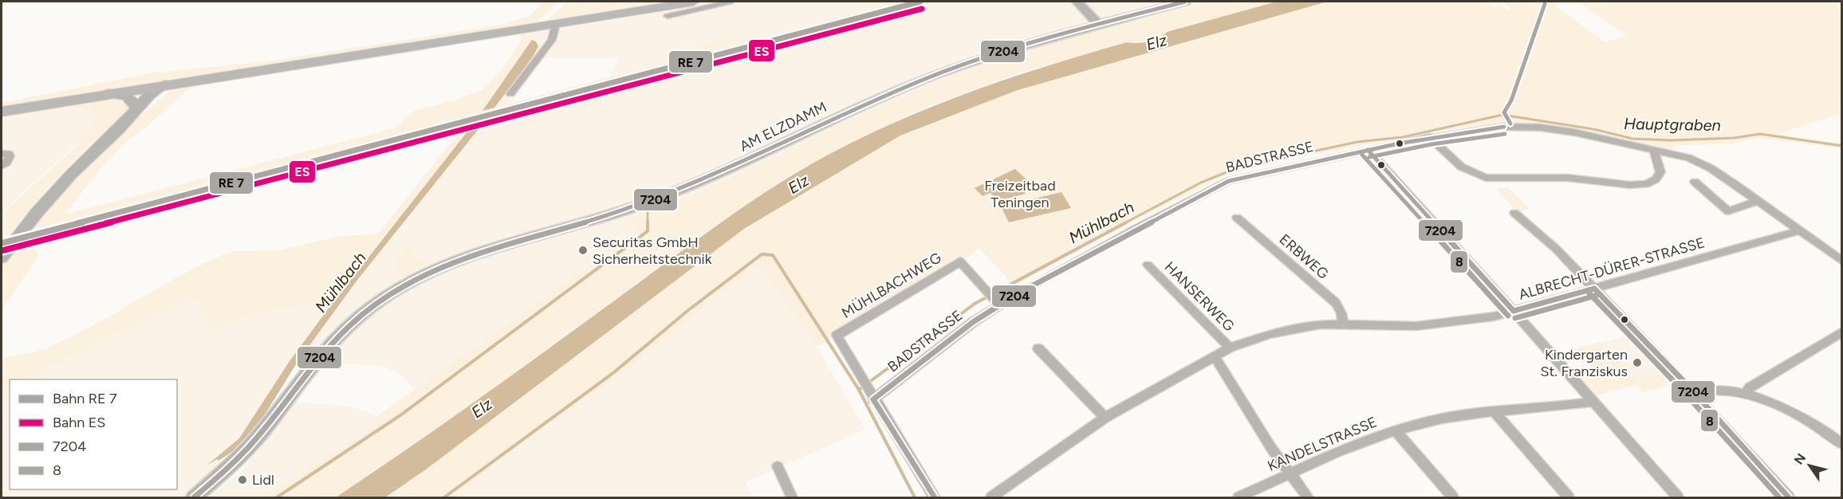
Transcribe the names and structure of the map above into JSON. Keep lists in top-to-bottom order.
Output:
{
  "streets": {
    "street": [
      "AM ELZDAMM",
      "BADSTRASSE",
      "ERBWEG",
      "ALBRECHT-DÜRER-STRASSE",
      "MÜHLBACHWEG",
      "HANSERWEG",
      "KANDELSTRASSE"
    ]
  },
  "crossings": [
    ["BADSTRASSE", "ALBRECHT-DÜRER-STRASSE"],
    ["BADSTRASSE", "MÜHLBACHWEG"],
    ["ERBWEG", "ALBRECHT-DÜRER-STRASSE"],
    ["ALBRECHT-DÜRER-STRASSE", "HANSERWEG"]
  ],
  "water": ["Elz", "Hauptgraben", "Mühlbach"],
  "parks": ["Freizeitbad Teningen"],
  "places": ["Securitas GmbH Sicherheitstechnik", "Kindergarten St. Franziskus", "Lidl"],
  "lines": ["transit line 7204", "transit line 8", "rail line ES"],
  "legend": [
    "Bahn RE 7",
    "Bahn ES",
    "7204",
    "8"
  ],
  "north": "top left"
}
